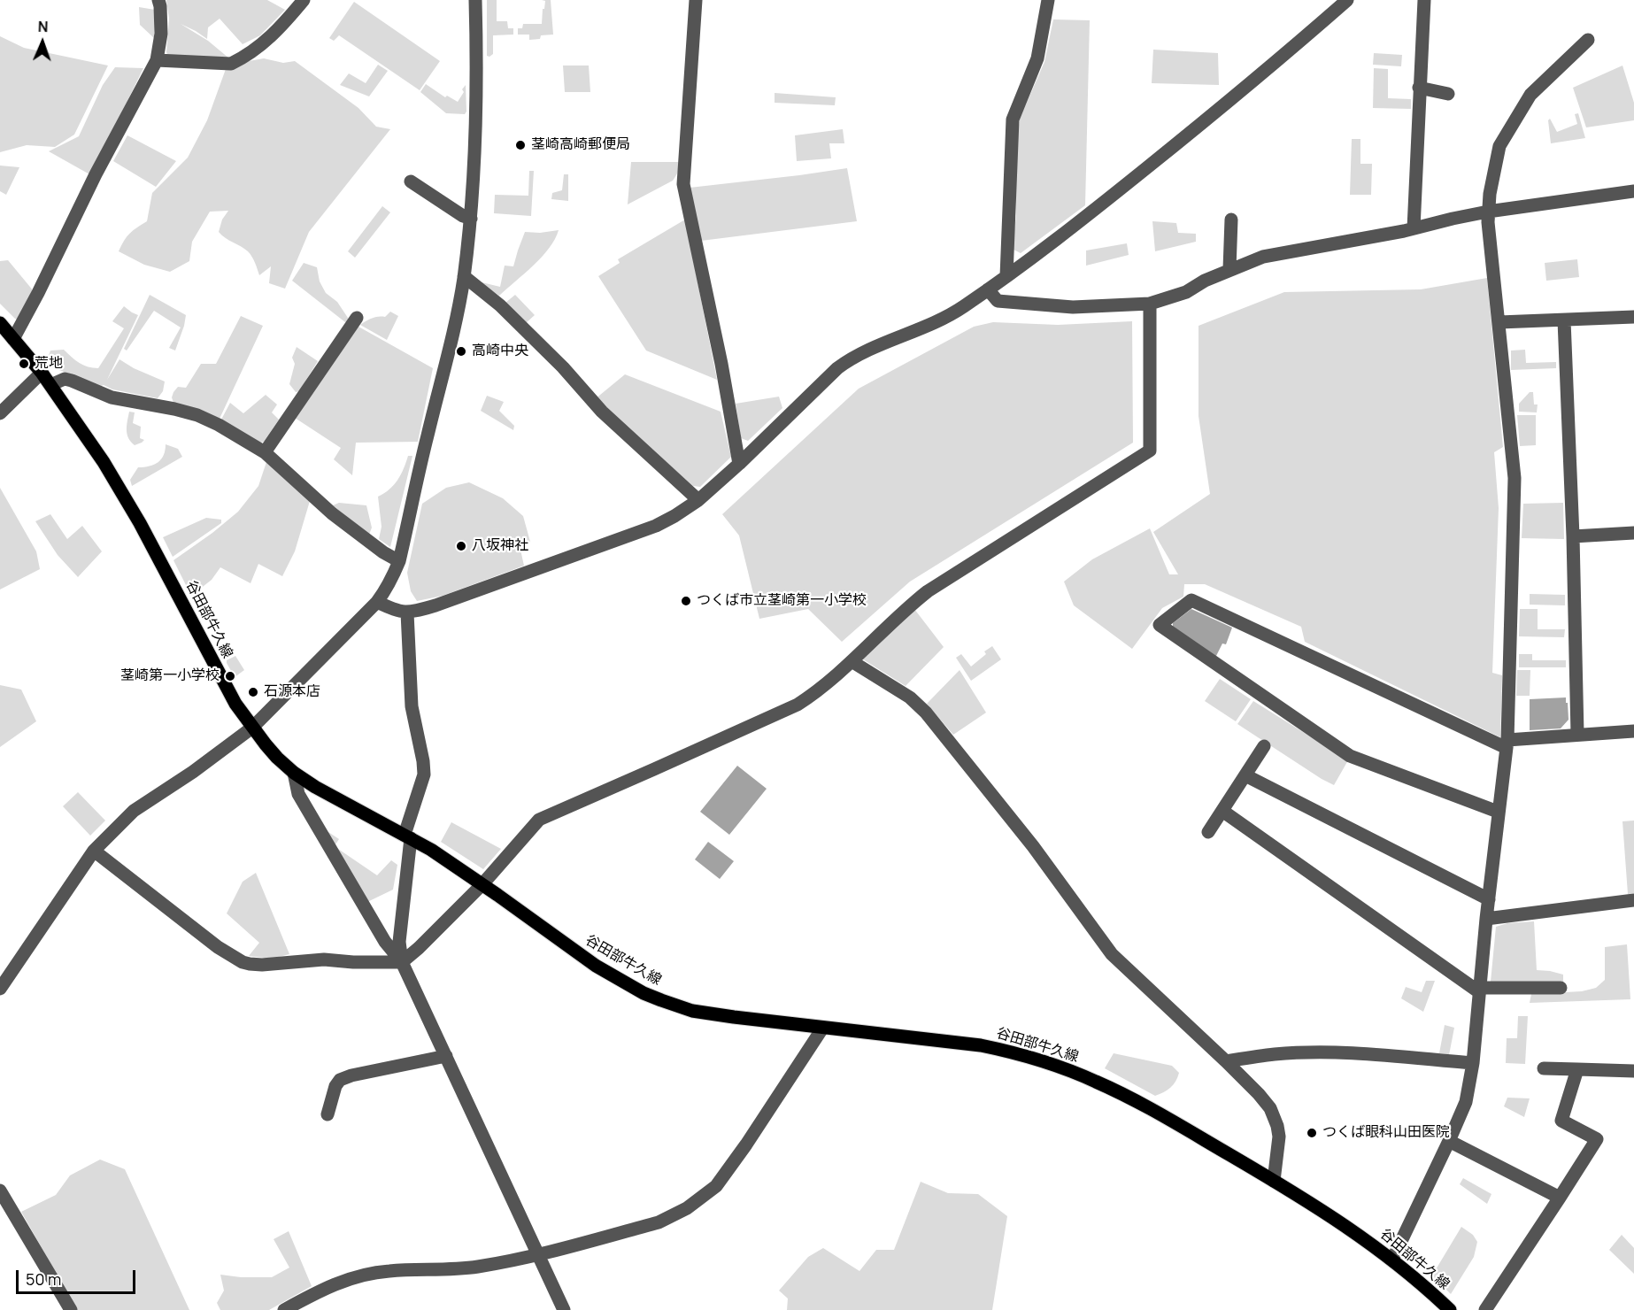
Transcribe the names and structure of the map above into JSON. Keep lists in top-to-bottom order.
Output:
{
  "streets": {
    "main road": ["谷田部牛久線"]
  },
  "places": [
    "茎崎高崎郵便局",
    "高崎中央",
    "荒地",
    "八坂神社",
    "つくば市立茎崎第一小学校",
    "茎崎第一小学校",
    "石源本店",
    "つくば眼科山田医院"
  ],
  "scale_bar": "50 m",
  "north": "top"
}
